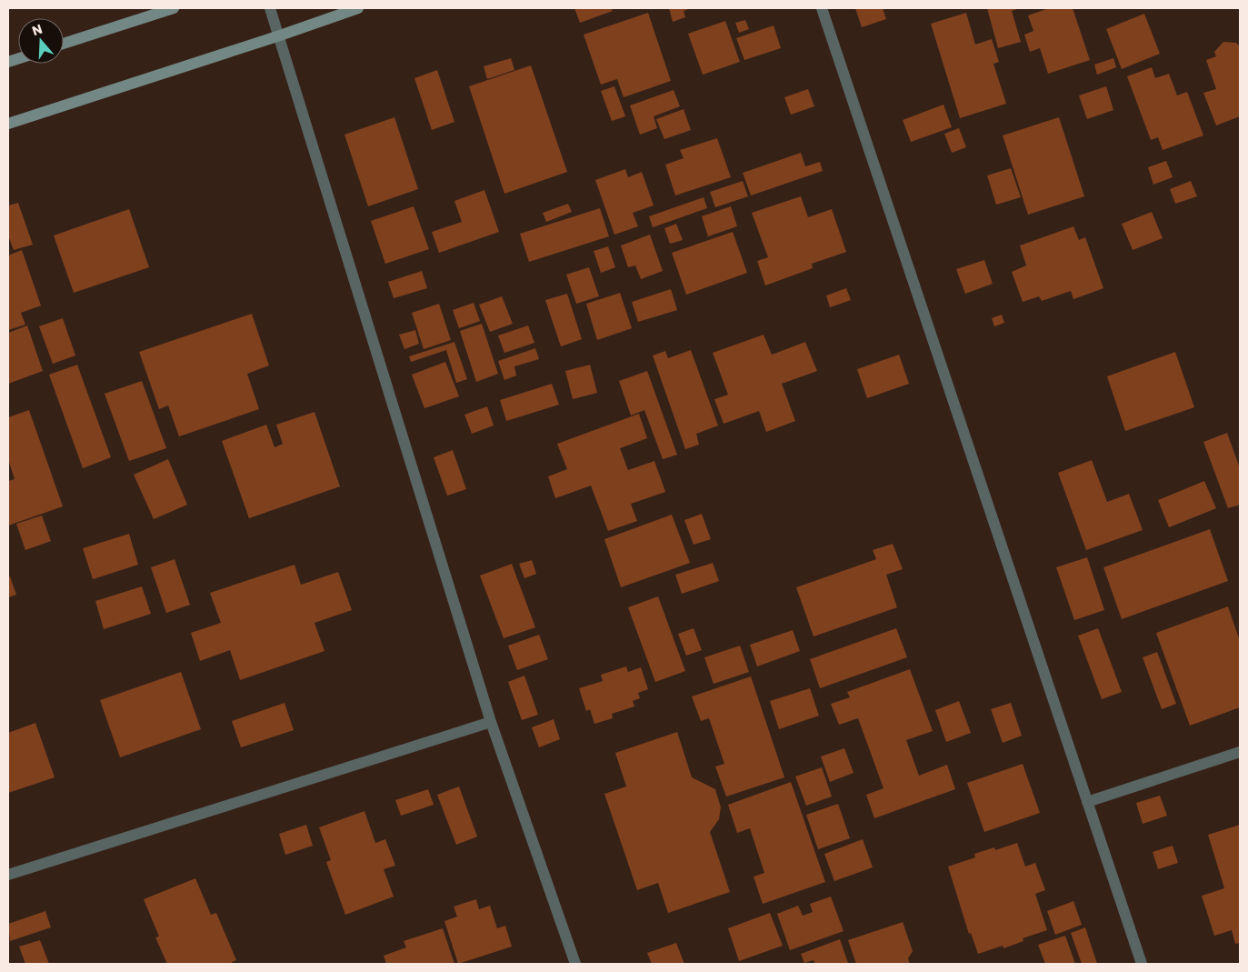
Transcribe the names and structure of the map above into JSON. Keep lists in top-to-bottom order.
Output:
{
  "north": "top"
}
